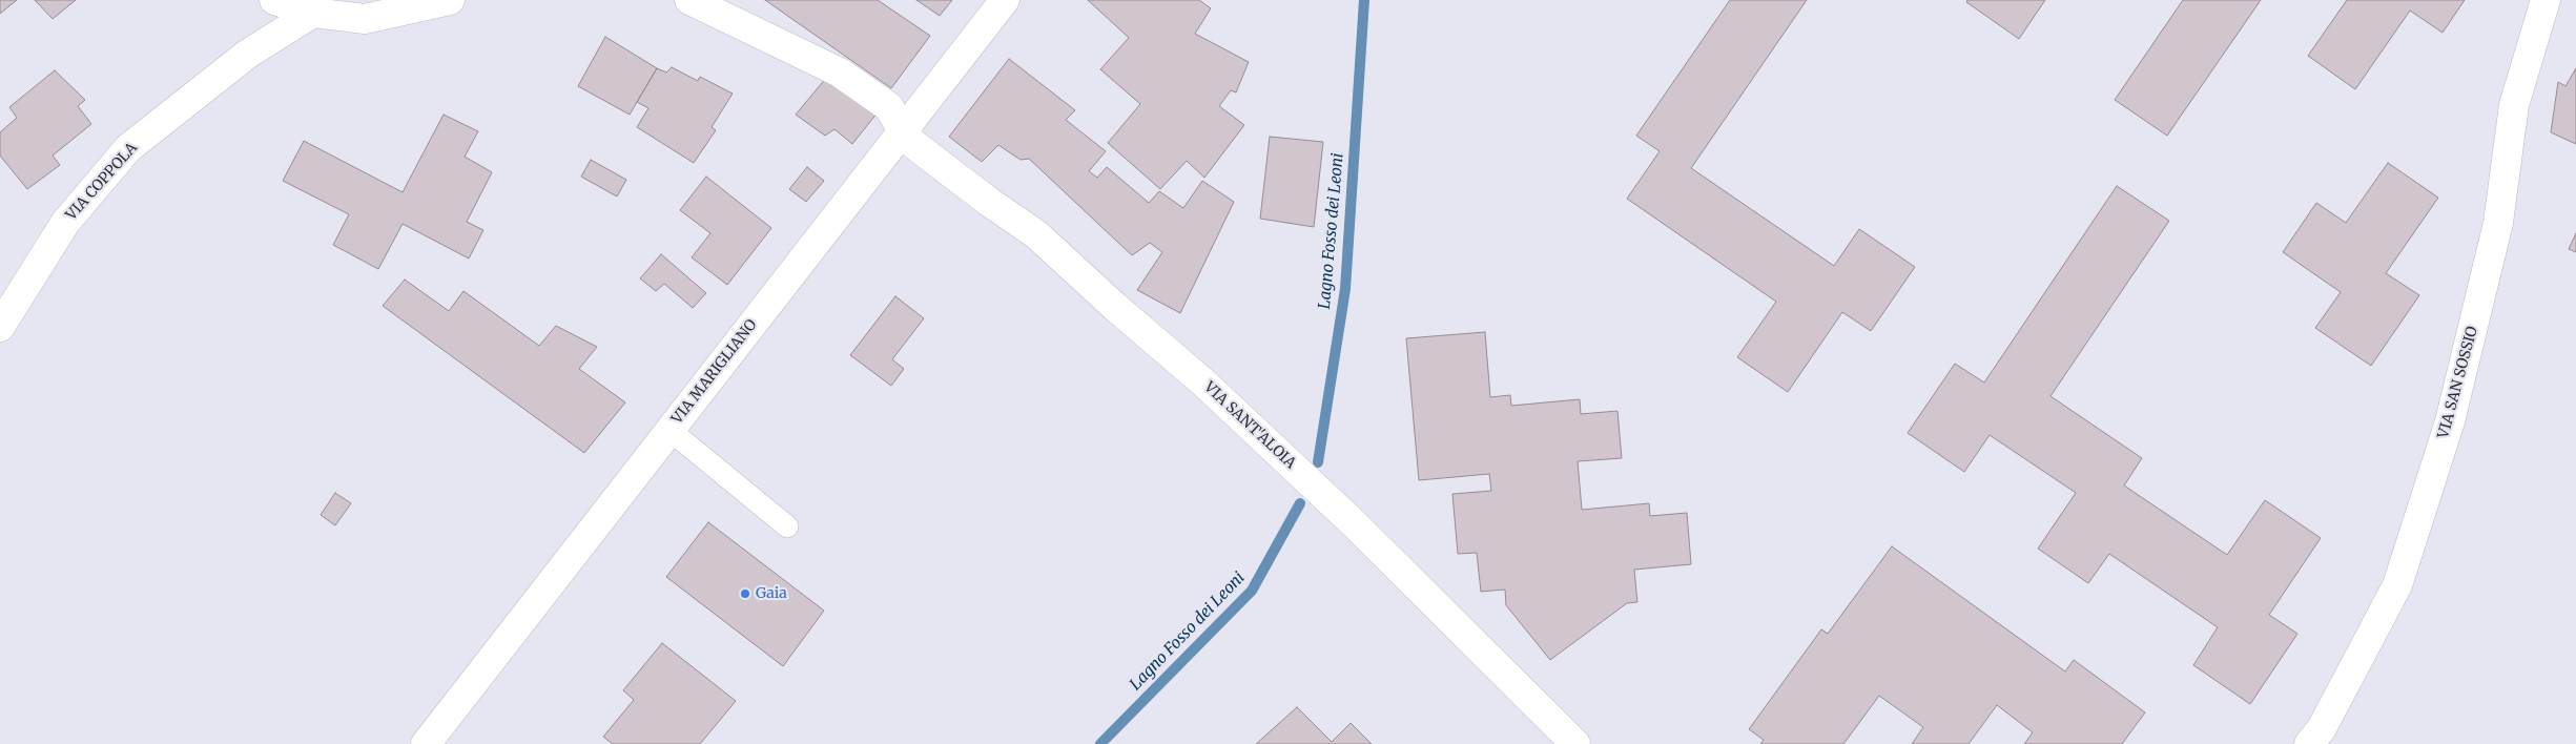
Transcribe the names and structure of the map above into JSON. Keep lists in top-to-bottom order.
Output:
{
  "streets": {
    "street": [
      "VIA COPPOLA",
      "VIA MARIGLIANO",
      "VIA SAN SOSSIO",
      "VIA SANT'ALOIA"
    ]
  },
  "crossings": [
    ["VIA MARIGLIANO", "VIA SANT'ALOIA"]
  ],
  "water": ["Lagno Fosso dei Leoni"],
  "places": ["Gaia"]
}
